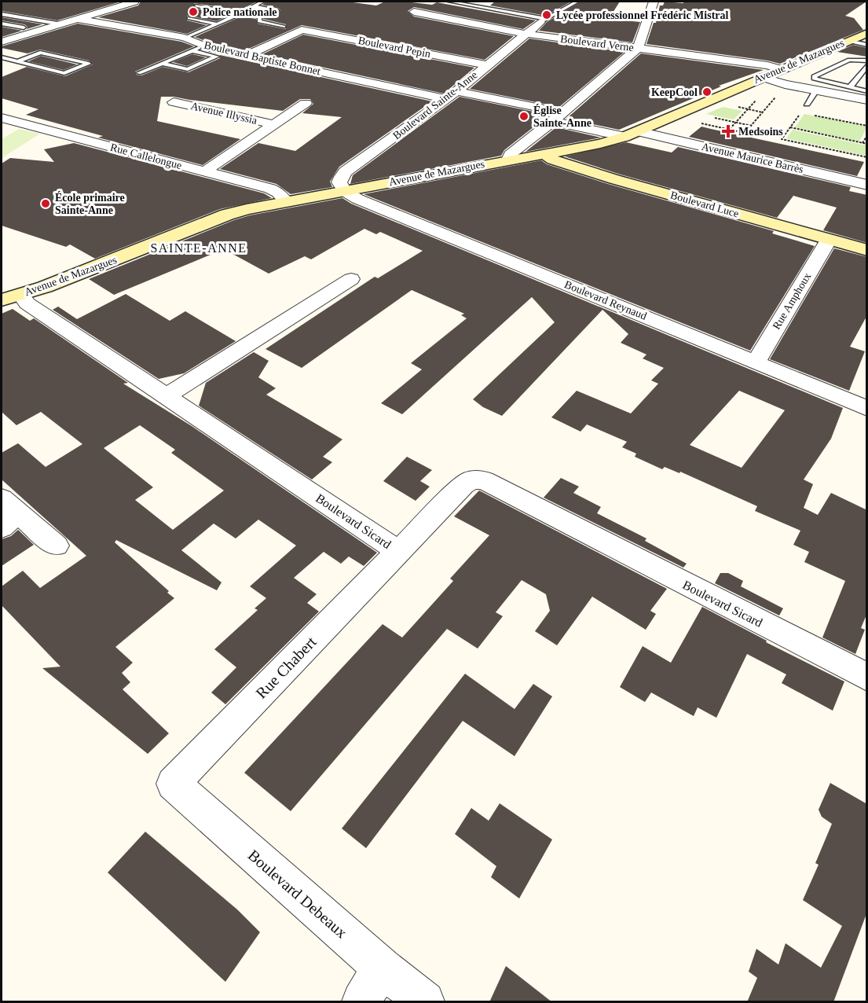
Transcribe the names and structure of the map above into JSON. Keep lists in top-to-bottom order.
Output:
{
  "streets": {
    "street": [
      "Boulevard Verne",
      "Boulevard Pepin",
      "Boulevard Baptiste Bonnet",
      "Avenue de Mazargues",
      "Boulevard Sainte-Anne",
      "Avenue Illyssia",
      "Rue Callelongue",
      "Avenue Maurice Barrès",
      "Boulevard Luce",
      "Boulevard Reynaud",
      "Rue Amphoux",
      "Boulevard Sicard",
      "Rue Chabert",
      "Boulevard Debeaux"
    ]
  },
  "crossings": [
    ["Boulevard Verne", "Avenue de Mazargues"],
    ["Boulevard Verne", "Boulevard Sainte-Anne"],
    ["Boulevard Pepin", "Boulevard Baptiste Bonnet"],
    ["Boulevard Pepin", "Boulevard Sainte-Anne"],
    ["Boulevard Baptiste Bonnet", "Avenue de Mazargues"],
    ["Boulevard Baptiste Bonnet", "Boulevard Sainte-Anne"],
    ["Avenue de Mazargues", "Boulevard Sainte-Anne"],
    ["Avenue de Mazargues", "Rue Callelongue"],
    ["Avenue de Mazargues", "Avenue Maurice Barrès"],
    ["Avenue de Mazargues", "Boulevard Luce"],
    ["Avenue de Mazargues", "Boulevard Reynaud"],
    ["Avenue de Mazargues", "Boulevard Sicard"],
    ["Boulevard Sainte-Anne", "Boulevard Reynaud"],
    ["Avenue Illyssia", "Rue Callelongue"],
    ["Boulevard Luce", "Rue Amphoux"],
    ["Boulevard Reynaud", "Rue Amphoux"],
    ["Boulevard Sicard", "Rue Chabert"],
    ["Rue Chabert", "Boulevard Debeaux"]
  ],
  "districts": ["SAINTE-ANNE"],
  "places": {
    "other": [
      "Police nationale",
      "Lycée professionnel Frédéric Mistral",
      "KeepCool",
      "Église Sainte-Anne",
      "École primaire Sainte-Anne"
    ],
    "health": ["Medsoins"]
  }
}
